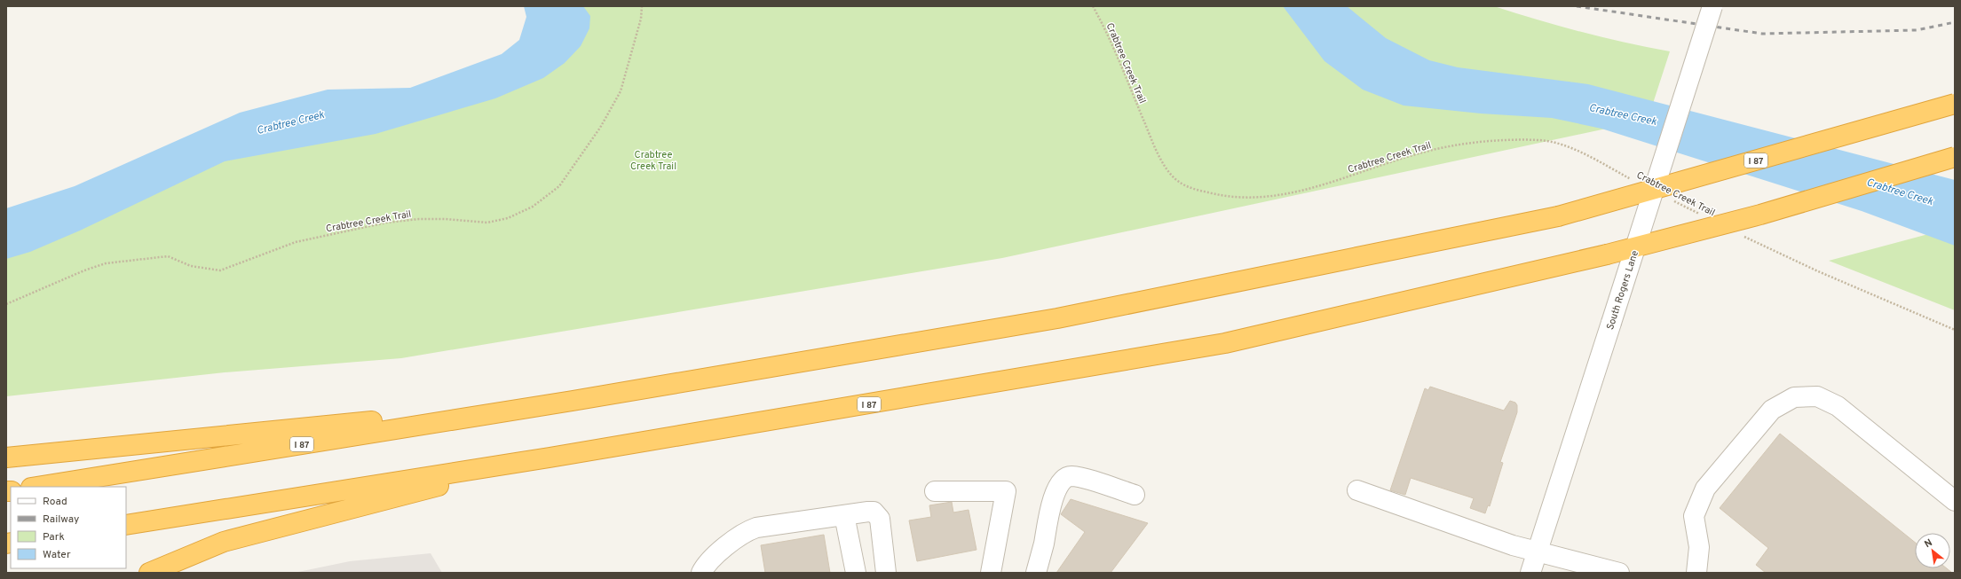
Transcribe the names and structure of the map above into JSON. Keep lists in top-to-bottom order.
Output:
{
  "streets": {
    "highway": ["I 87"],
    "street": ["South Rogers Lane"],
    "path": ["Crabtree Creek Trail"]
  },
  "water": ["Crabtree Creek"],
  "parks": ["Crabtree Creek Trail"],
  "legend": [
    "Road",
    "Railway",
    "Park",
    "Water"
  ],
  "north": "top left"
}
